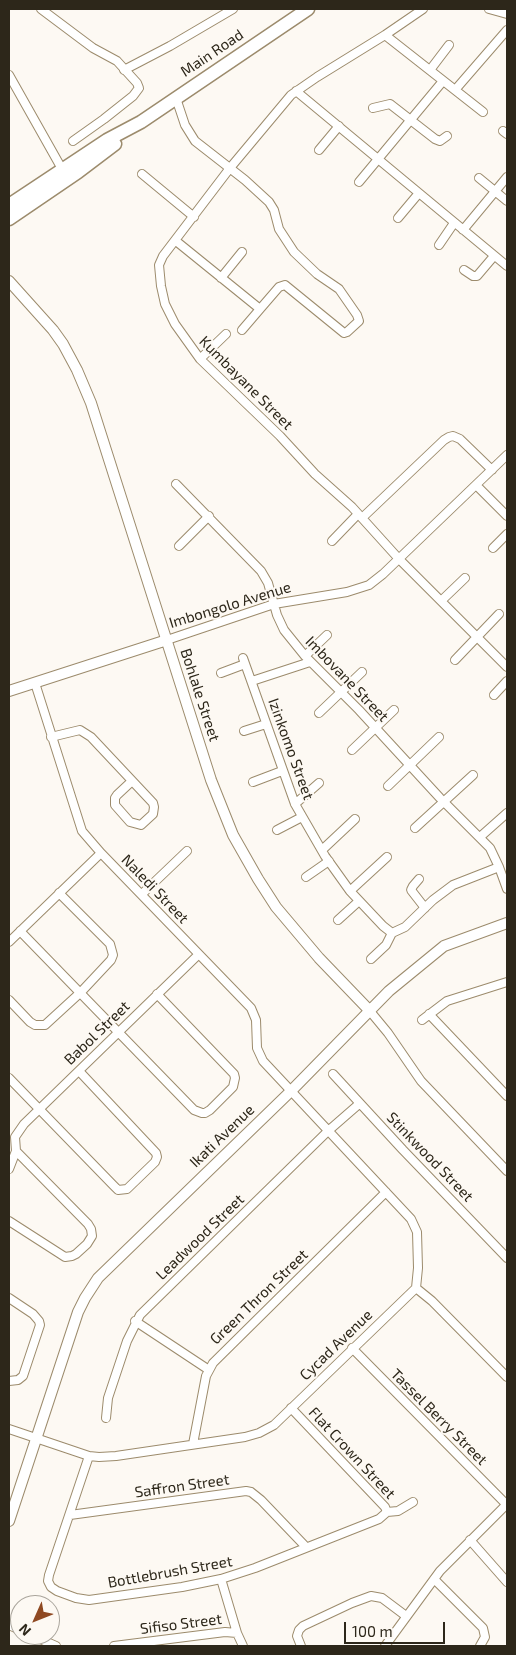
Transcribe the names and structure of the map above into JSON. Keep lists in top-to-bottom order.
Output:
{
  "streets": {
    "main road": ["Main Road"],
    "street": [
      "Kumbayane Street",
      "Imbongolo Avenue",
      "Imbovane Street",
      "Bohlale Street",
      "Izinkomo Street",
      "Naledi Street",
      "Babol Street",
      "Ikati Avenue",
      "Stinkwood Street",
      "Leadwood Street",
      "Green Thron Street",
      "Cycad Avenue",
      "Tassel Berry Street",
      "Flat Crown Street",
      "Saffron Street",
      "Bottlebrush Street",
      "Sifiso Street"
    ]
  },
  "crossings": [
    ["Kumbayane Street", "Imbongolo Avenue"],
    ["Imbongolo Avenue", "Imbovane Street"],
    ["Imbongolo Avenue", "Bohlale Street"],
    ["Imbongolo Avenue", "Naledi Street"],
    ["Bohlale Street", "Ikati Avenue"],
    ["Naledi Street", "Babol Street"],
    ["Naledi Street", "Ikati Avenue"],
    ["Ikati Avenue", "Cycad Avenue"],
    ["Stinkwood Street", "Leadwood Street"],
    ["Green Thron Street", "Cycad Avenue"],
    ["Cycad Avenue", "Tassel Berry Street"],
    ["Cycad Avenue", "Flat Crown Street"],
    ["Flat Crown Street", "Bottlebrush Street"],
    ["Saffron Street", "Bottlebrush Street"]
  ],
  "scale_bar": "100 m",
  "north": "bottom left"
}
